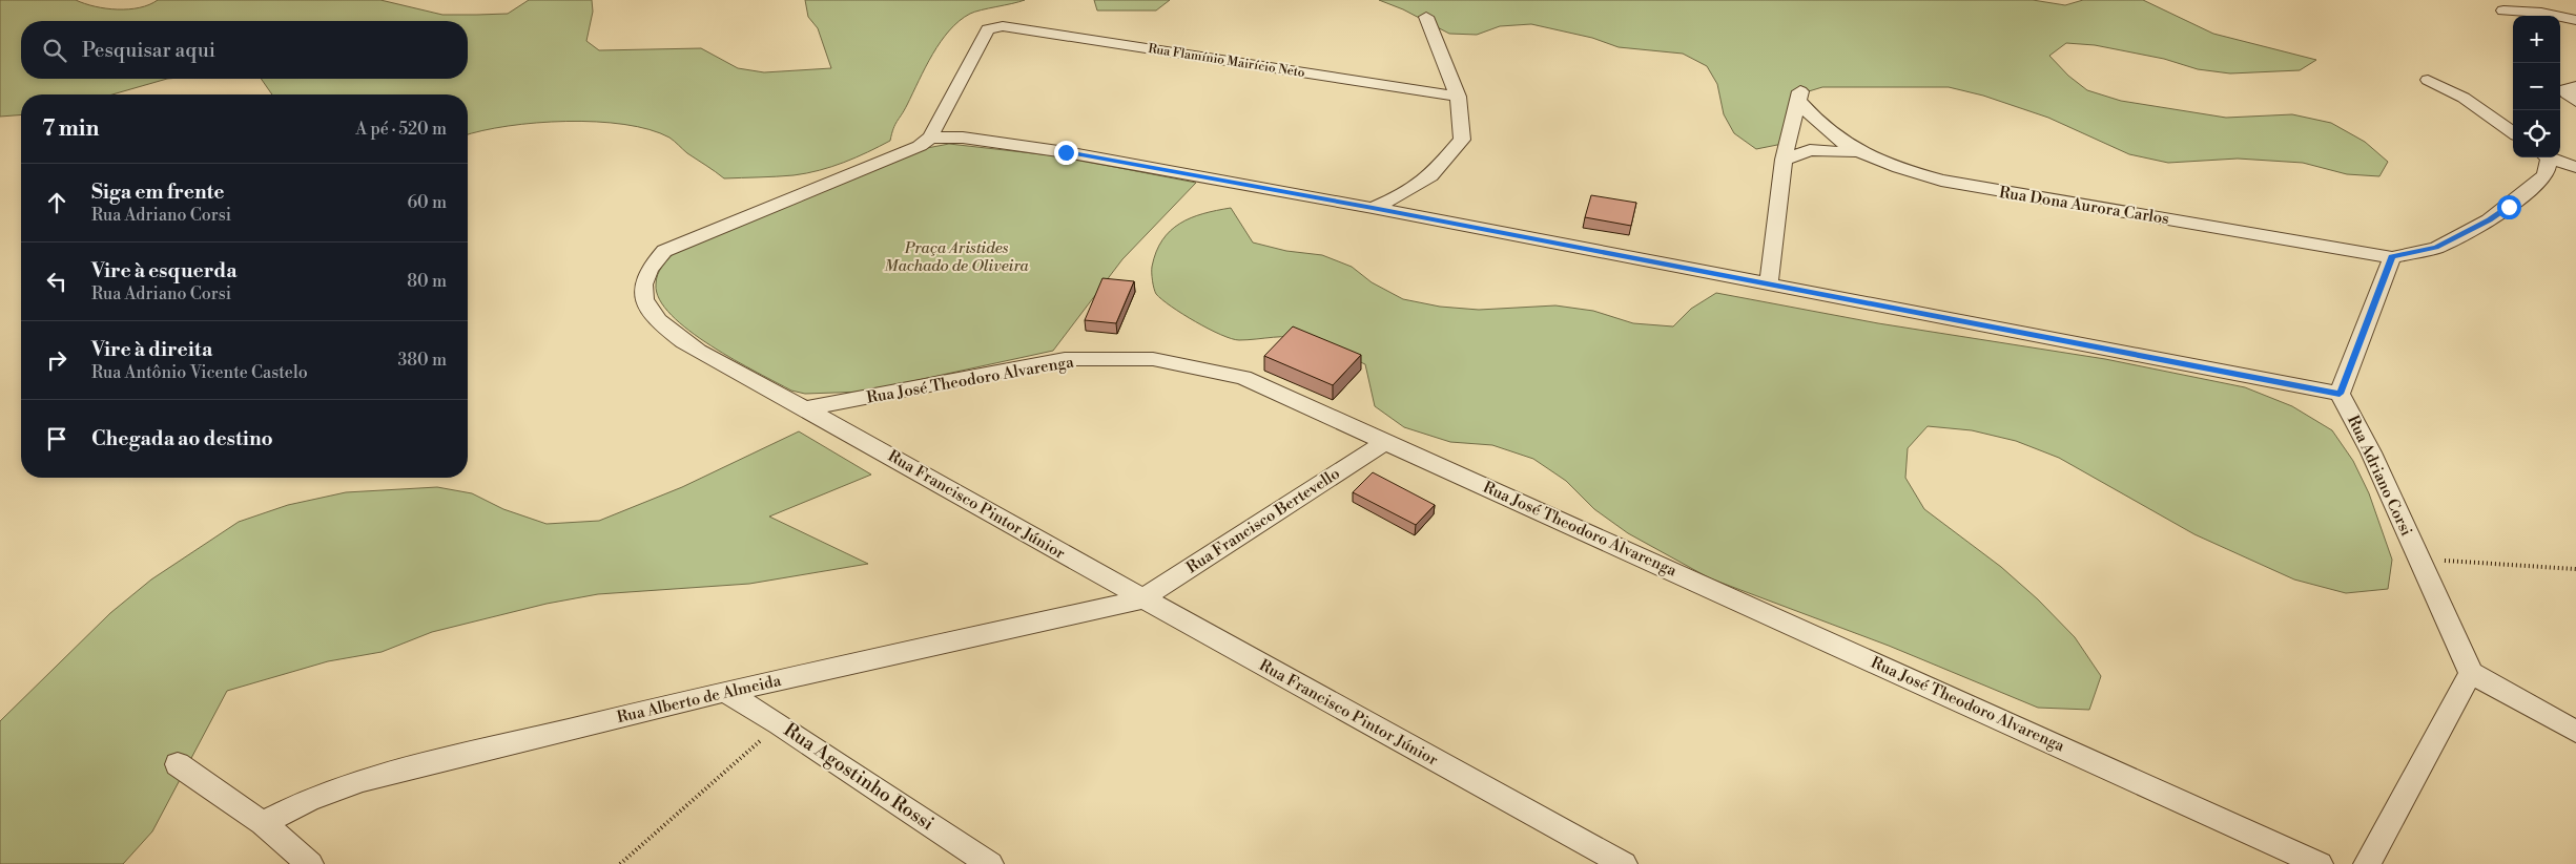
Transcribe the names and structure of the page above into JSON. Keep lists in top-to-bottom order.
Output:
{
  "streets": {
    "street": [
      "Rua Flamínio Mairício Neto",
      "Rua Dona Aurora Carlos",
      "Rua José Theodoro Alvarenga",
      "Rua Adriano Corsi",
      "Rua Francisco Pintor Júnior",
      "Rua Francisco Bertevello",
      "Rua Alberto de Almeida",
      "Rua Agostinho Rossi"
    ]
  },
  "crossings": [
    ["Rua Flamínio Mairício Neto", "Rua Francisco Pintor Júnior"],
    ["Rua José Theodoro Alvarenga", "Rua Francisco Pintor Júnior"],
    ["Rua José Theodoro Alvarenga", "Rua Francisco Bertevello"],
    ["Rua Francisco Pintor Júnior", "Rua Francisco Bertevello"],
    ["Rua Francisco Pintor Júnior", "Rua Alberto de Almeida"],
    ["Rua Francisco Bertevello", "Rua Alberto de Almeida"],
    ["Rua Alberto de Almeida", "Rua Agostinho Rossi"]
  ],
  "parks": ["Praça Aristides Machado de Oliveira"],
  "page": {
    "map_buttons": ["+", "−"],
    "search": "Pesquisar aqui",
    "heading": ["7 min", "A pé · 520 m"],
    "list": [
      ["Siga em frente", "Rua Adriano Corsi", "60 m"],
      ["Vire à esquerda", "Rua Adriano Corsi", "80 m"],
      ["Vire à direita", "Rua Antônio Vicente Castelo", "380 m"],
      "Chegada ao destino"
    ]
  }
}
